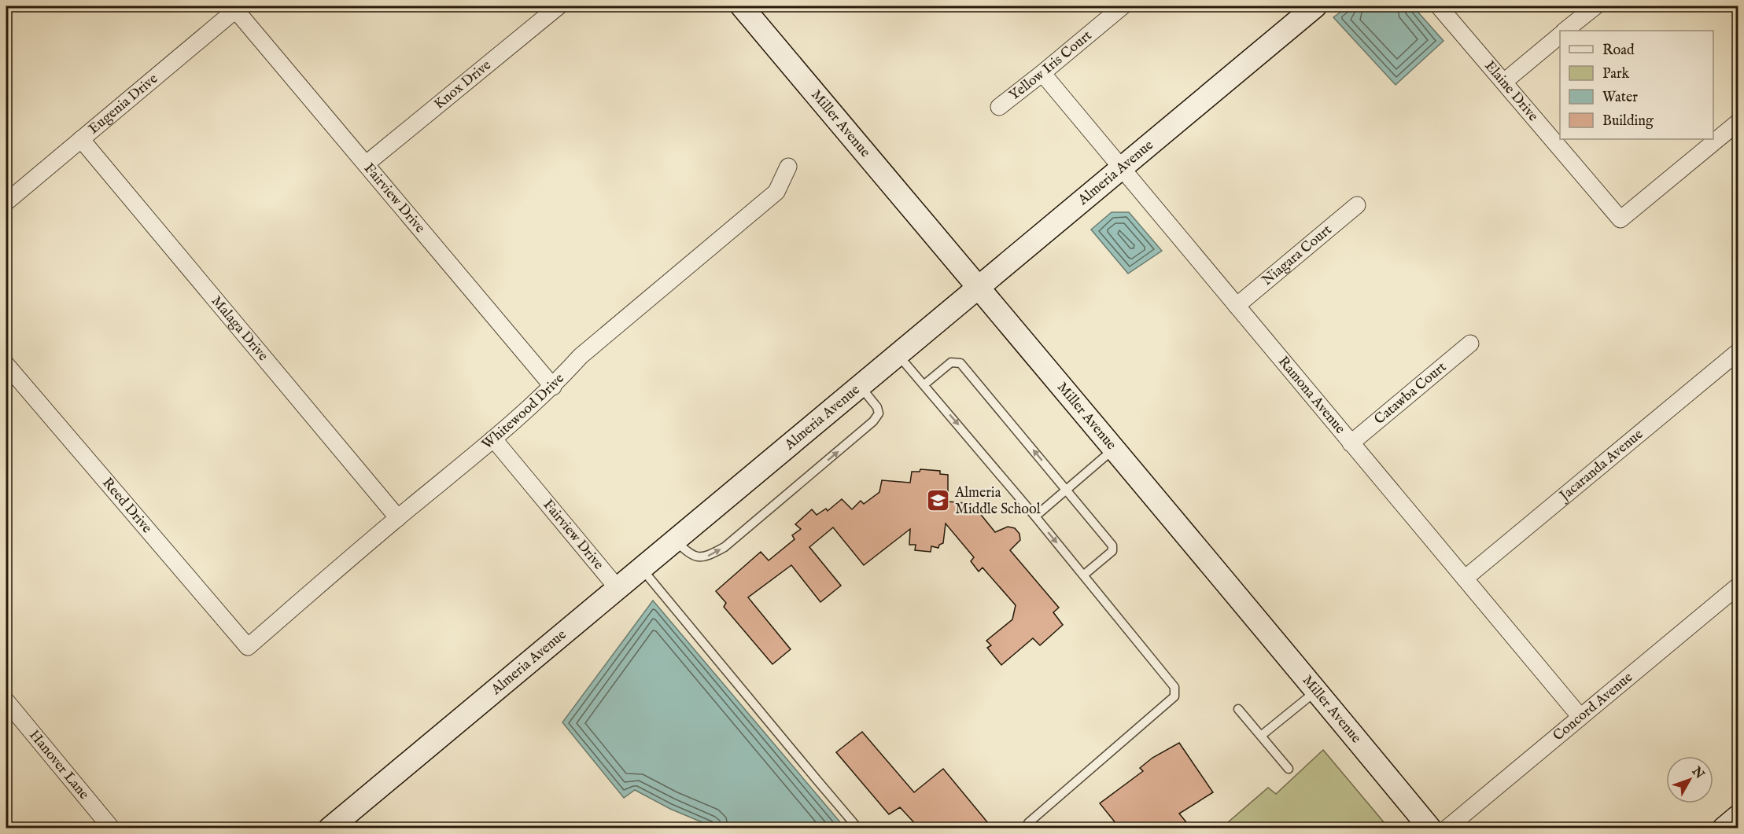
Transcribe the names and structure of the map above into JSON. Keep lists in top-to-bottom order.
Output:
{
  "streets": {
    "street": [
      "Yellow Iris Court",
      "Knox Drive",
      "Elaine Drive",
      "Eugenia Drive",
      "Miller Avenue",
      "Almeria Avenue",
      "Fairview Drive",
      "Niagara Court",
      "Malaga Drive",
      "Catawba Court",
      "Ramona Avenue",
      "Whitewood Drive",
      "Jacaranda Avenue",
      "Reed Drive",
      "Concord Avenue",
      "Hanover Lane"
    ]
  },
  "crossings": [
    ["Yellow Iris Court", "Ramona Avenue"],
    ["Knox Drive", "Fairview Drive"],
    ["Eugenia Drive", "Fairview Drive"],
    ["Eugenia Drive", "Malaga Drive"],
    ["Miller Avenue", "Almeria Avenue"],
    ["Almeria Avenue", "Fairview Drive"],
    ["Almeria Avenue", "Ramona Avenue"],
    ["Fairview Drive", "Whitewood Drive"],
    ["Niagara Court", "Ramona Avenue"],
    ["Malaga Drive", "Whitewood Drive"],
    ["Catawba Court", "Ramona Avenue"],
    ["Ramona Avenue", "Jacaranda Avenue"],
    ["Ramona Avenue", "Concord Avenue"],
    ["Whitewood Drive", "Reed Drive"]
  ],
  "places": {
    "school or university": ["Almeria Middle School"]
  },
  "legend": [
    "Road",
    "Park",
    "Water",
    "Building"
  ],
  "north": "top right"
}
